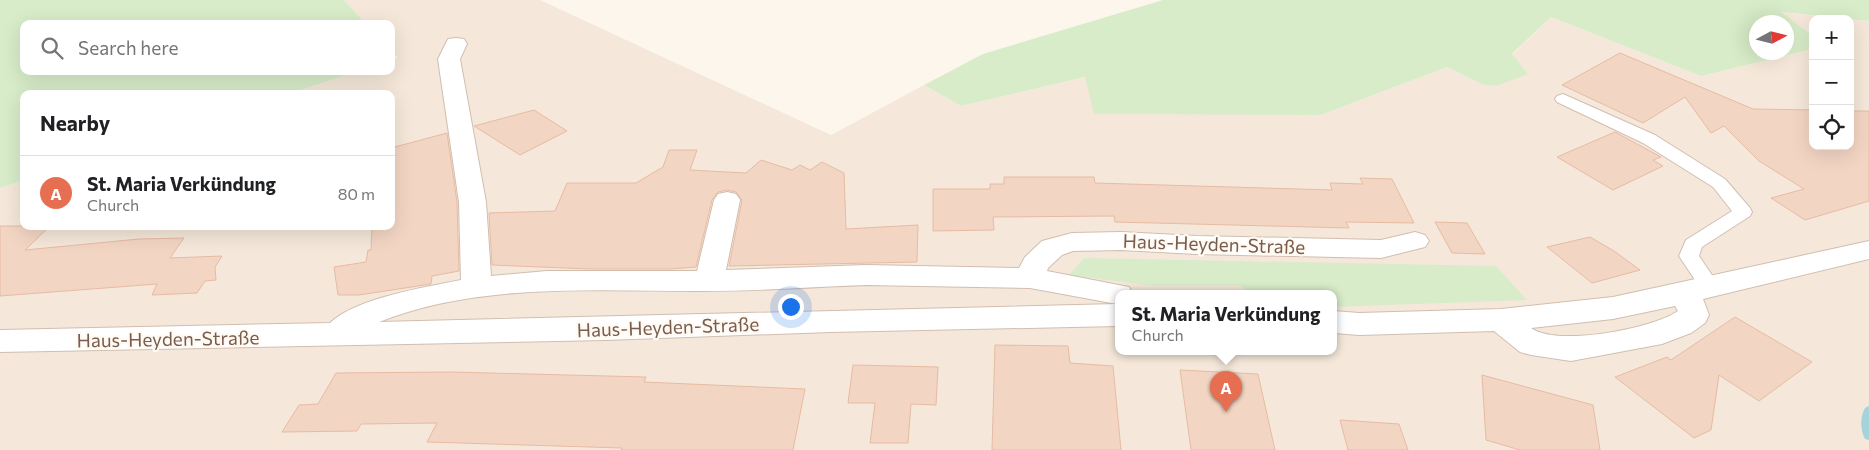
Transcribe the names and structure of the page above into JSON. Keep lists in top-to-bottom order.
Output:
{
  "streets": {
    "street": ["Haus-Heyden-Straße"]
  },
  "north": "right",
  "page": {
    "map_buttons": ["+", "−"],
    "search": "Search here",
    "heading": "Nearby",
    "list": [
      {
        "mark": "A",
        "name": "St. Maria Verkündung",
        "note": "Church",
        "value": "80 m"
      }
    ],
    "popup": ["St. Maria Verkündung", "Church"],
    "pins": "A"
  }
}
